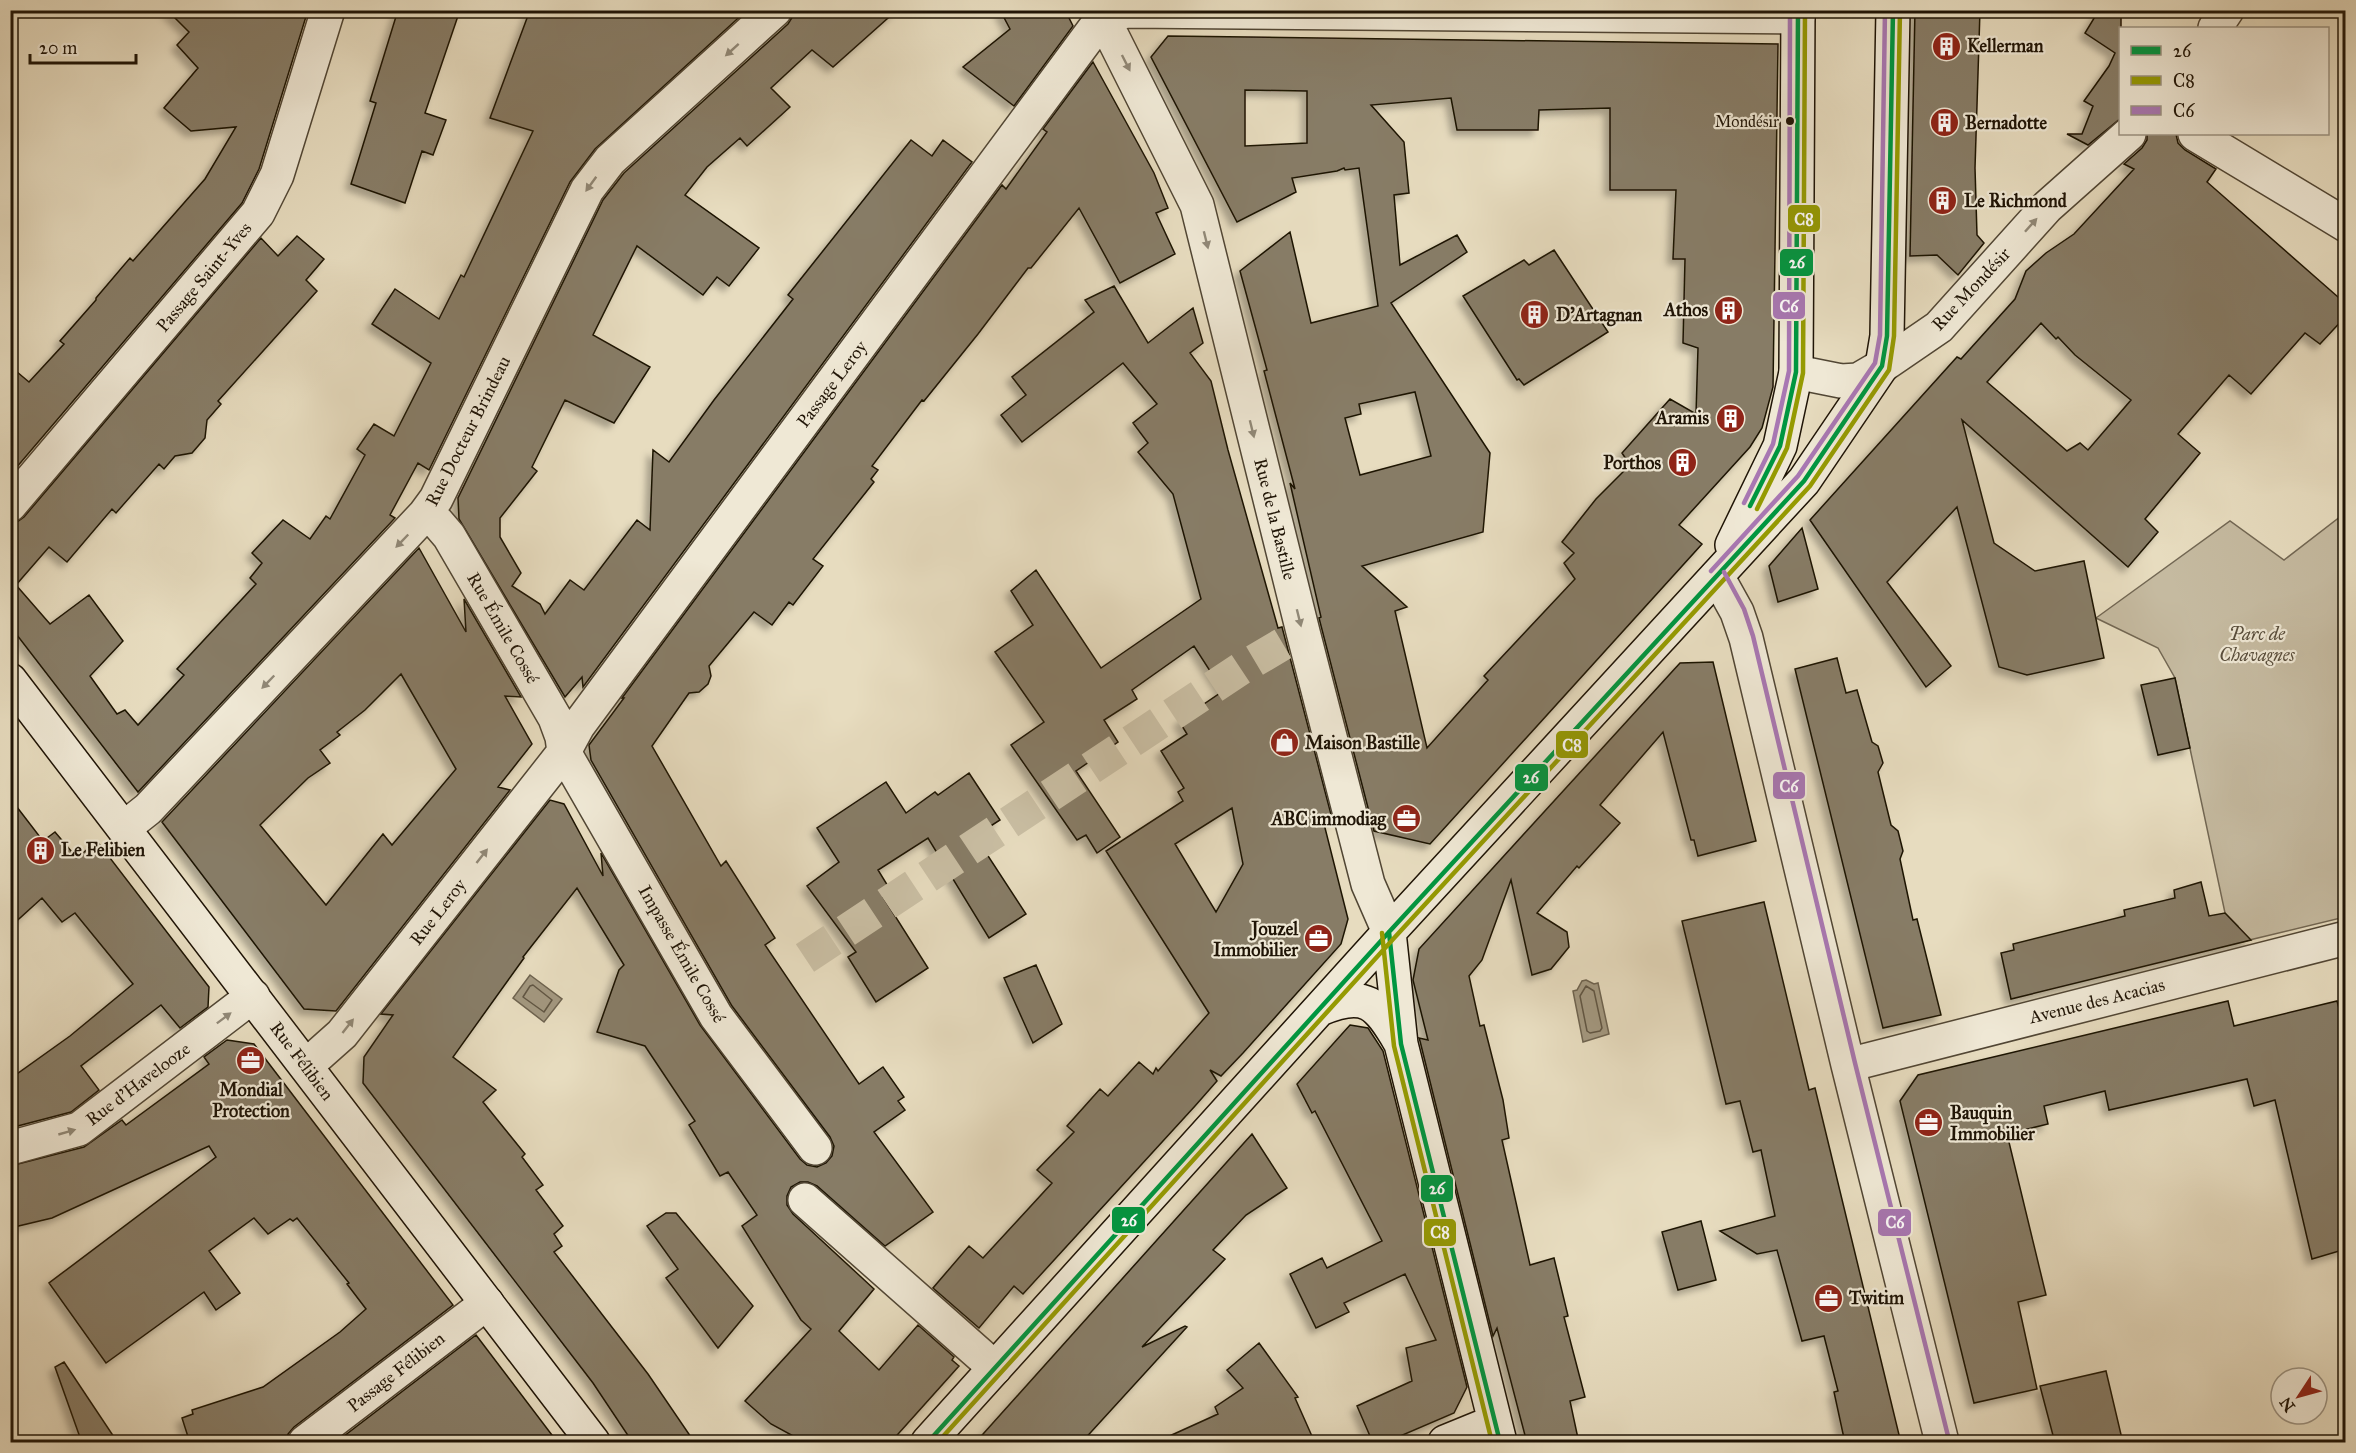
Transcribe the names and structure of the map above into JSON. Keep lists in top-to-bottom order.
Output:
{
  "streets": {
    "street": [
      "Passage Saint-Yves",
      "Rue Mondésir",
      "Passage Leroy",
      "Rue Docteur Brindeau",
      "Rue de la Bastille",
      "Rue Émile Cossé",
      "Rue Leroy",
      "Impasse Émile Cossé",
      "Avenue des Acacias",
      "Rue Félibien",
      "Rue d'Havelooze",
      "Passage Félibien"
    ]
  },
  "crossings": [
    ["Rue Mondésir", "Rue de la Bastille"],
    ["Passage Leroy", "Rue de la Bastille"],
    ["Passage Leroy", "Rue Émile Cossé"],
    ["Passage Leroy", "Rue Leroy"],
    ["Passage Leroy", "Impasse Émile Cossé"],
    ["Rue Docteur Brindeau", "Rue Émile Cossé"],
    ["Rue Docteur Brindeau", "Rue Félibien"],
    ["Rue Émile Cossé", "Rue Leroy"],
    ["Rue Émile Cossé", "Impasse Émile Cossé"],
    ["Rue Leroy", "Impasse Émile Cossé"],
    ["Rue Leroy", "Rue Félibien"],
    ["Rue Félibien", "Rue d'Havelooze"],
    ["Rue Félibien", "Passage Félibien"]
  ],
  "one_way": [
    "Rue Docteur Brindeau",
    "Rue de la Bastille",
    "Rue Leroy",
    "Rue d'Havelooze"
  ],
  "parks": ["Parc de Chavagnes"],
  "places": {
    "building": [
      "Kellerman",
      "Bernadotte",
      "Le Richmond",
      "Athos",
      "D'Artagnan",
      "Aramis",
      "Porthos",
      "Le Felibien"
    ],
    "other": ["Mondésir"],
    "shop": ["Maison Bastille"],
    "office": [
      "ABC immodiag",
      "Jouzel Immobilier",
      "Mondial Protection",
      "Bauquin Immobilier",
      "Twitim"
    ]
  },
  "lines": ["transit line 26", "transit line C8", "transit line C6"],
  "legend": ["26", "C8", "C6"],
  "scale_bar": "20 m",
  "north": "bottom left"
}
